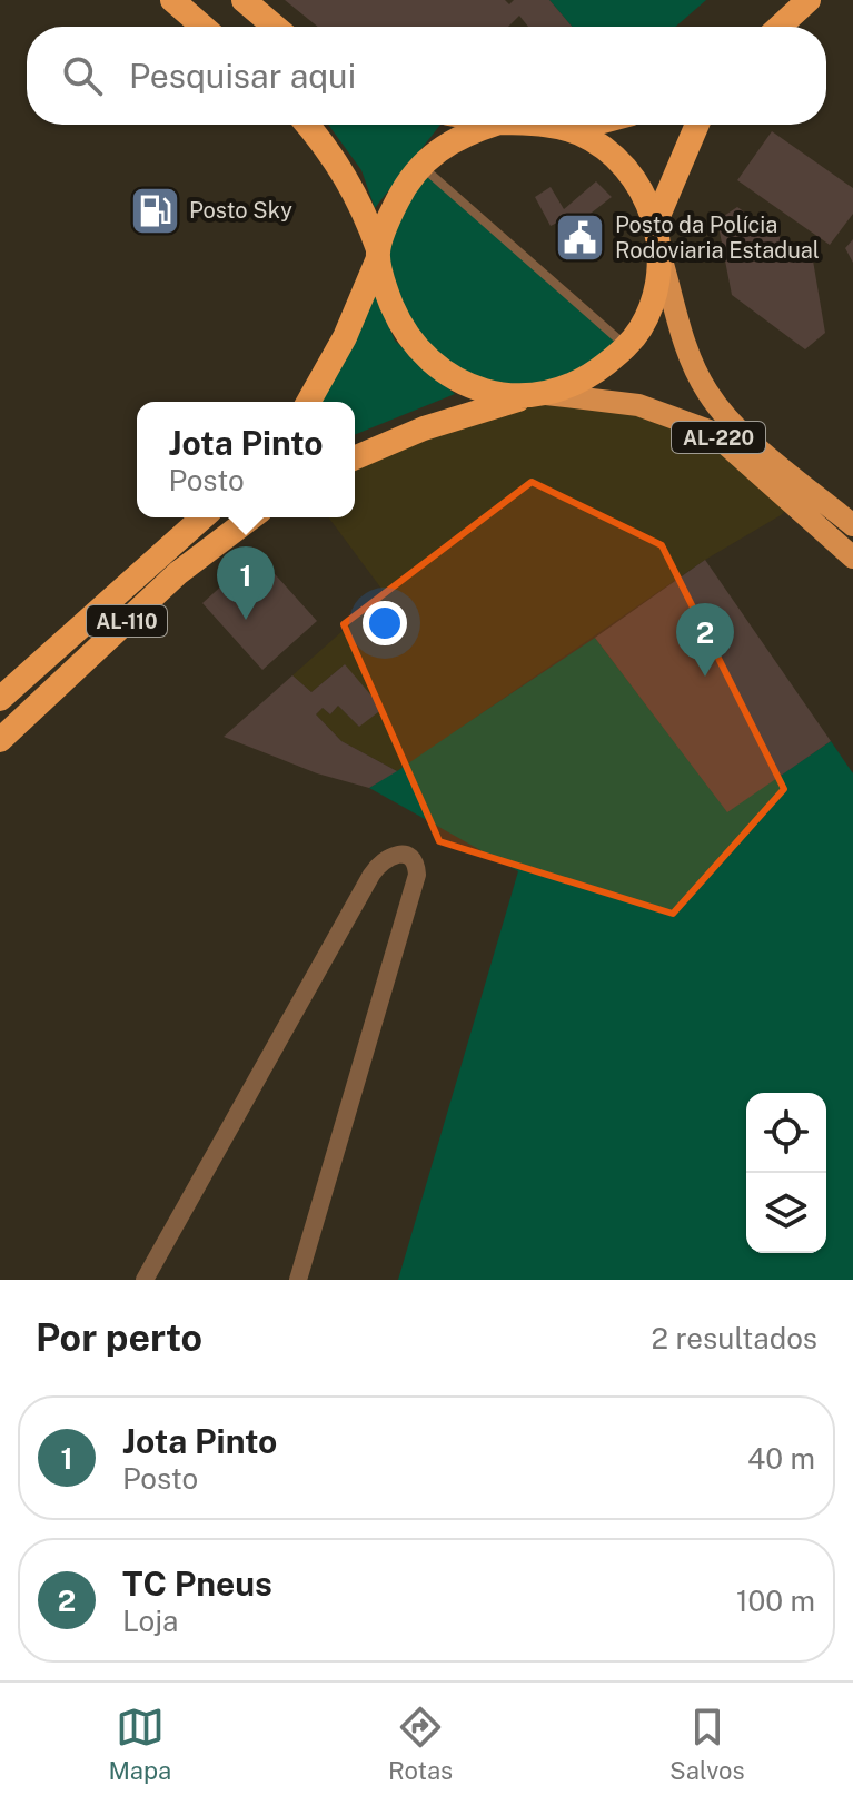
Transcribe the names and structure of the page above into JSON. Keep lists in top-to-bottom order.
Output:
{
  "streets": {
    "highway": ["AL-110"],
    "main road": ["AL-220"]
  },
  "places": {
    "fuel station": ["Posto Sky"],
    "public building": ["Posto da Polícia Rodoviaria Estadual"]
  },
  "page": {
    "search": "Pesquisar aqui",
    "popup": ["Jota Pinto", "Posto"],
    "pins": ["1", "2"],
    "heading": ["Por perto", "2 resultados"],
    "list": [
      {
        "mark": "1",
        "name": "Jota Pinto",
        "note": "Posto",
        "value": "40 m"
      },
      {
        "mark": "2",
        "name": "TC Pneus",
        "note": "Loja",
        "value": "100 m"
      }
    ],
    "nav": ["Mapa", "Rotas", "Salvos"]
  }
}
